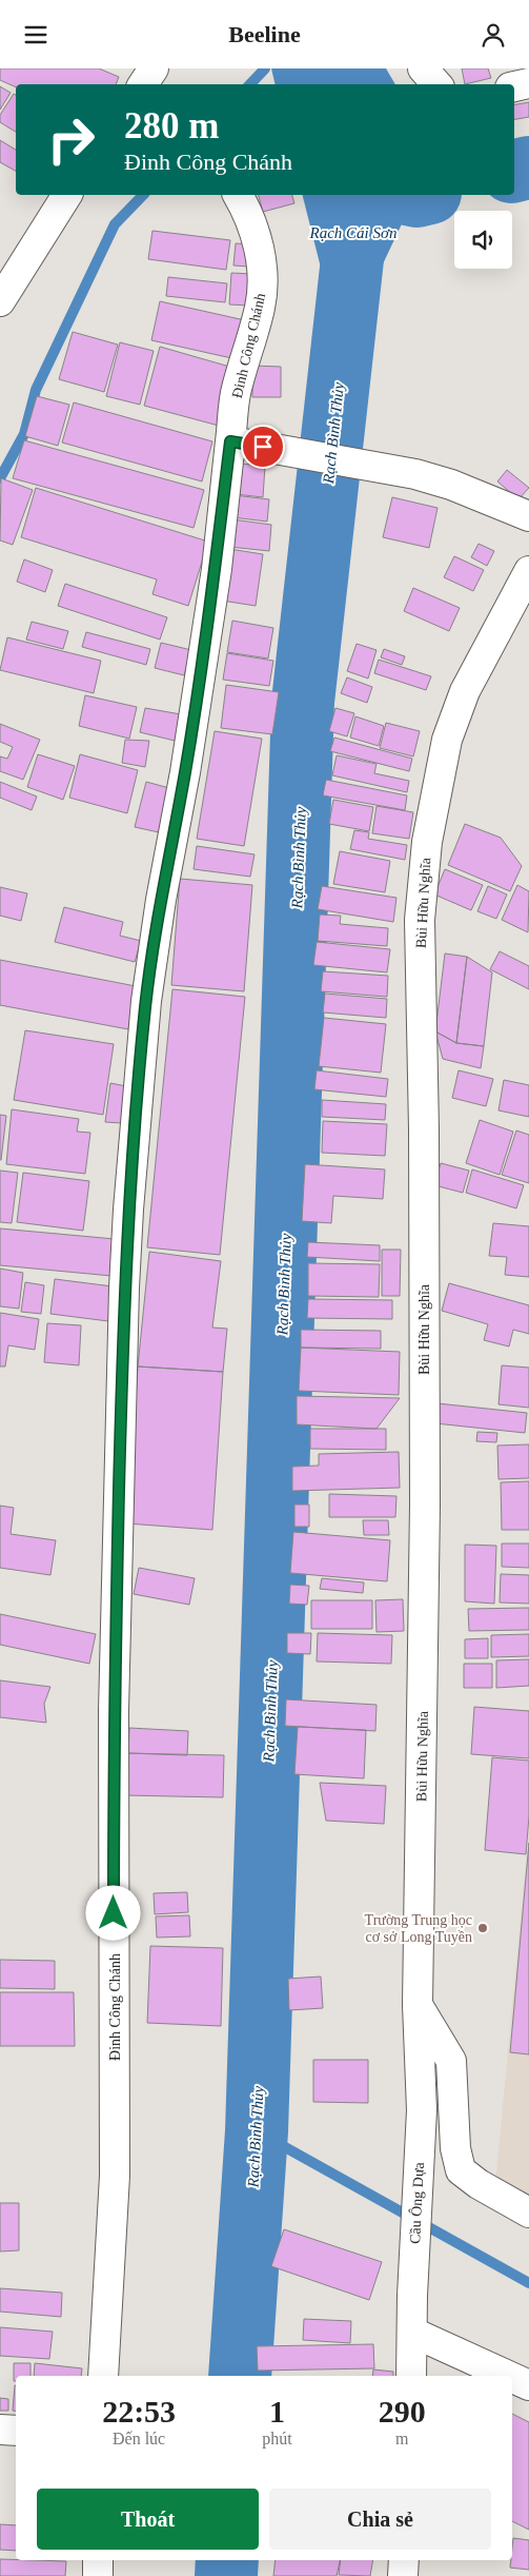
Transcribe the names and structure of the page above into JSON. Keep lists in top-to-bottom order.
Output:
{
  "streets": {
    "street": ["Đinh Công Chánh", "Bùi Hữu Nghĩa", "Cầu Ông Dựa"]
  },
  "crossings": [
    ["Bùi Hữu Nghĩa", "Cầu Ông Dựa"]
  ],
  "water": ["Rạch Cái Sơn", "Rạch Bình Thủy"],
  "places": ["Trường Trung học cơ sở Long Tuyền"],
  "page": {
    "header": "Beeline",
    "turn": ["280 m", "Đinh Công Chánh"],
    "eta": [
      "22:53",
      "Đến lúc",
      "1",
      "phút",
      "290",
      "m"
    ],
    "buttons": ["Thoát", "Chia sẻ"]
  }
}
